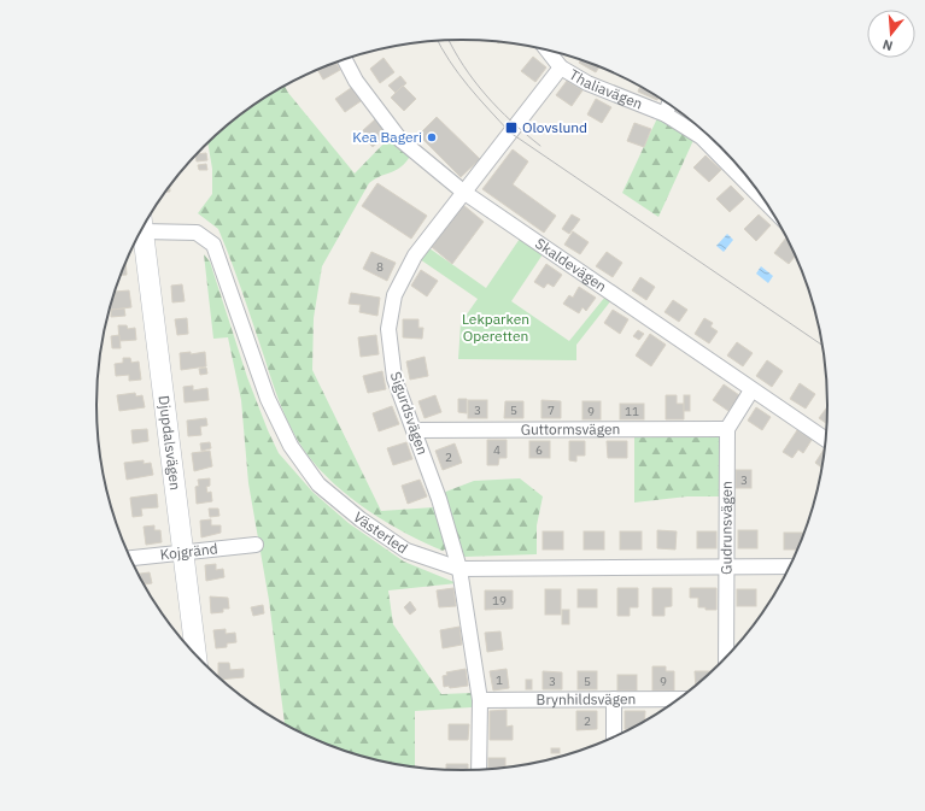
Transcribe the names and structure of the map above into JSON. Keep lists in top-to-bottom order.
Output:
{
  "streets": {
    "street": [
      "Thaliavägen",
      "Skaldevägen",
      "Sigurdsvägen",
      "Guttormsvägen",
      "Djupdalsvägen",
      "Gudrunsvägen",
      "Västerled",
      "Kojgränd",
      "Brynhildsvägen"
    ]
  },
  "crossings": [
    ["Thaliavägen", "Sigurdsvägen"],
    ["Skaldevägen", "Sigurdsvägen"],
    ["Sigurdsvägen", "Guttormsvägen"],
    ["Sigurdsvägen", "Västerled"],
    ["Sigurdsvägen", "Brynhildsvägen"],
    ["Guttormsvägen", "Gudrunsvägen"],
    ["Djupdalsvägen", "Kojgränd"],
    ["Gudrunsvägen", "Västerled"]
  ],
  "parks": ["Lekparken Operetten"],
  "places": {
    "transit": ["Olovslund"],
    "other": ["Kea Bageri"]
  },
  "house_numbers": [
    "8",
    "3",
    "5",
    "7",
    "9",
    "11",
    "4",
    "6",
    "2",
    "3",
    "19",
    "1",
    "3",
    "5",
    "9",
    "2"
  ],
  "north": "bottom"
}
